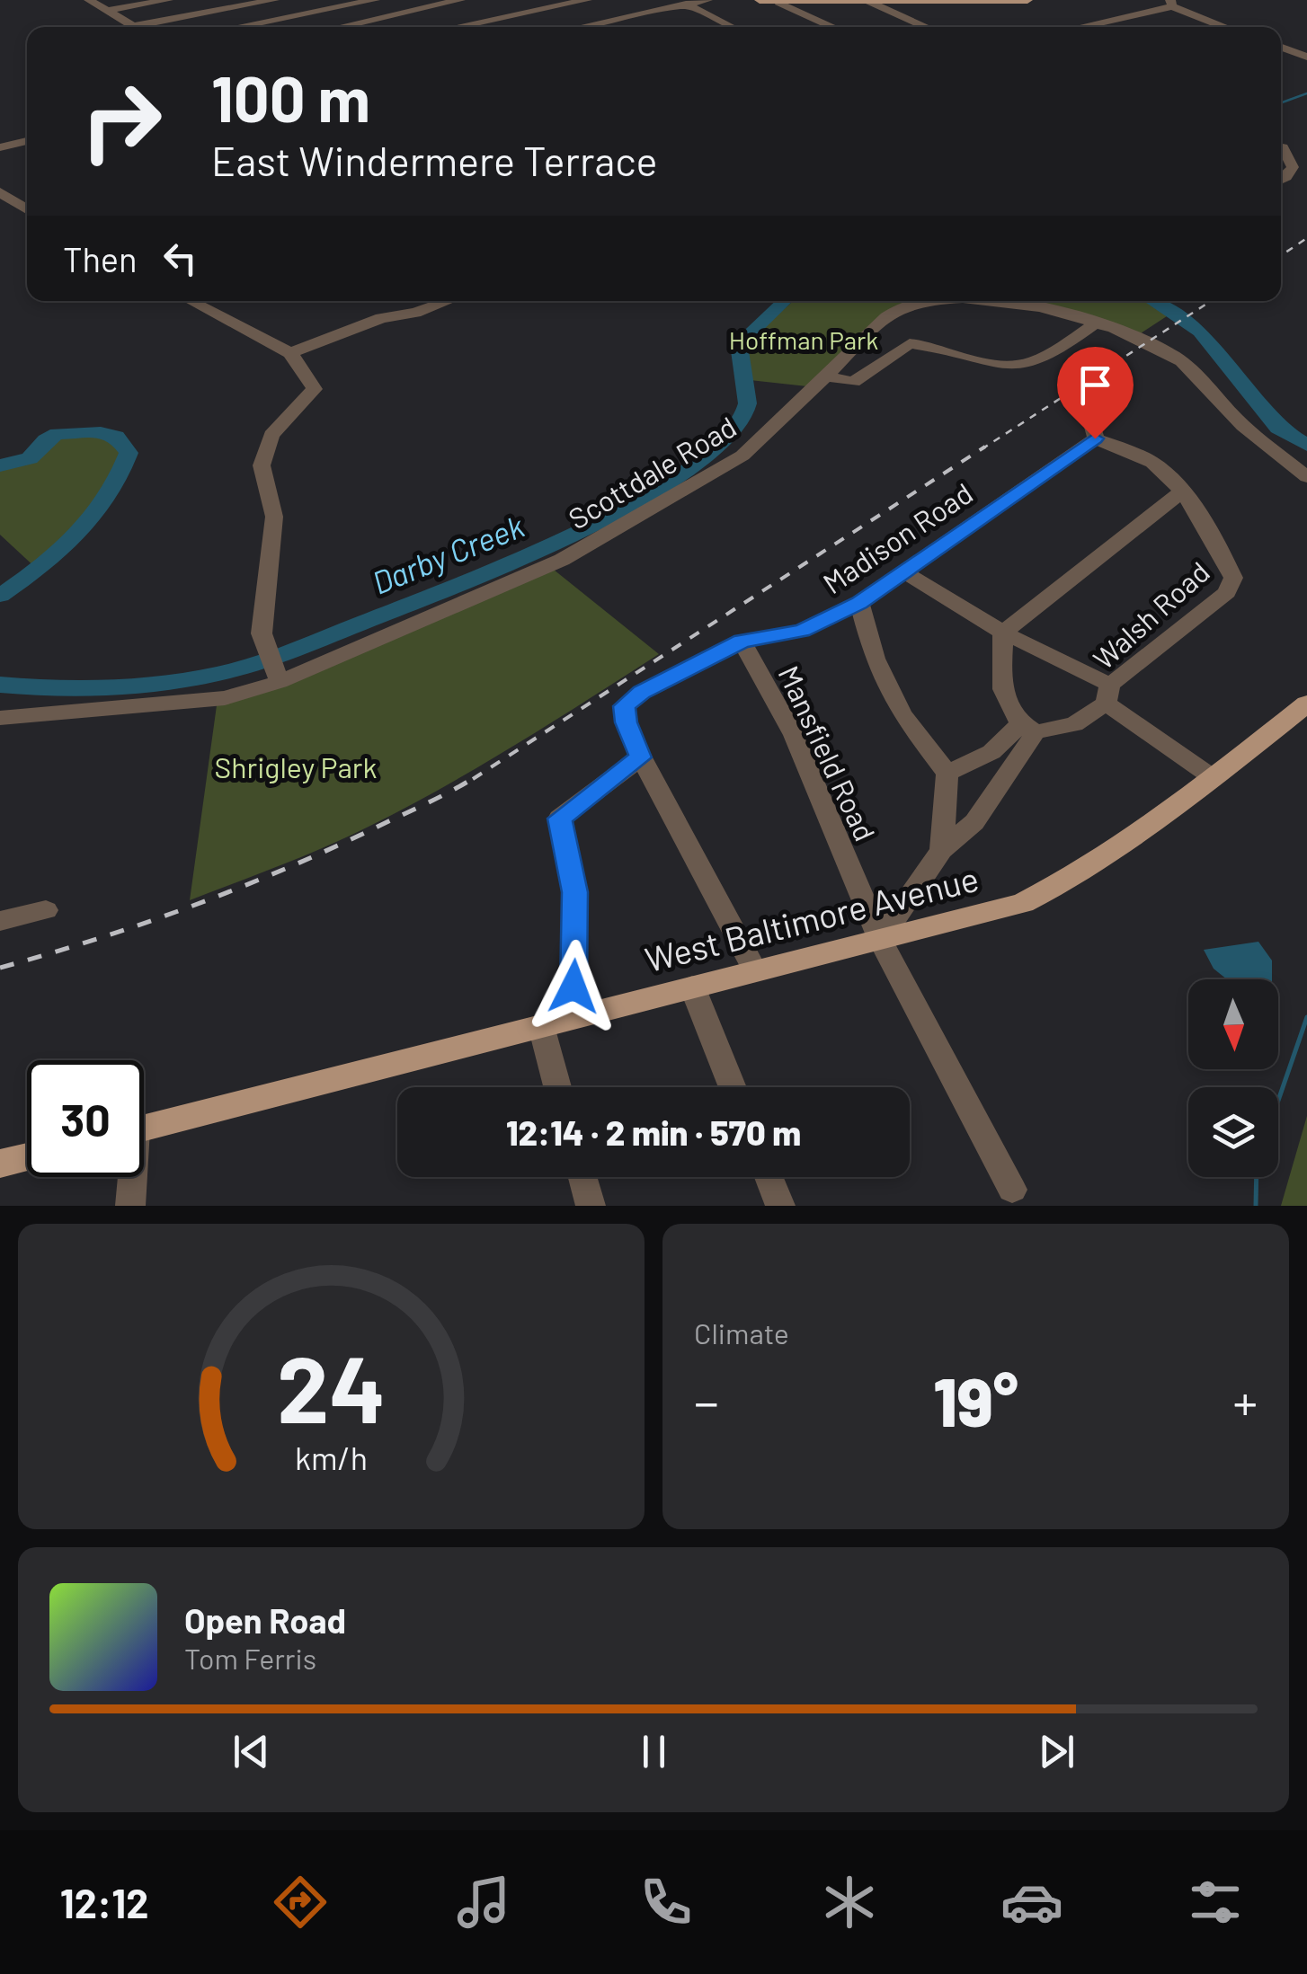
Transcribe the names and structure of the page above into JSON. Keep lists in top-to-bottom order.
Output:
{
  "streets": {
    "main road": ["West Baltimore Avenue"],
    "street": [
      "Scottdale Road",
      "Madison Road",
      "Walsh Road",
      "Mansfield Road"
    ]
  },
  "crossings": [
    ["Madison Road", "Walsh Road"],
    ["Madison Road", "Mansfield Road"],
    ["Mansfield Road", "West Baltimore Avenue"]
  ],
  "water": ["Darby Creek"],
  "parks": ["Hoffman Park", "Shrigley Park"],
  "north": "bottom",
  "page": {
    "turn": ["100 m", "East Windermere Terrace"],
    "then": "Then",
    "limit": "30",
    "trip": "12:14 · 2 min · 570 m",
    "tile": "Climate",
    "heat": ["−", "19°", "+"],
    "song": ["Open Road", "Tom Ferris"],
    "tabs": "12:12",
    "gauge": ["24", "km/h"]
  }
}
